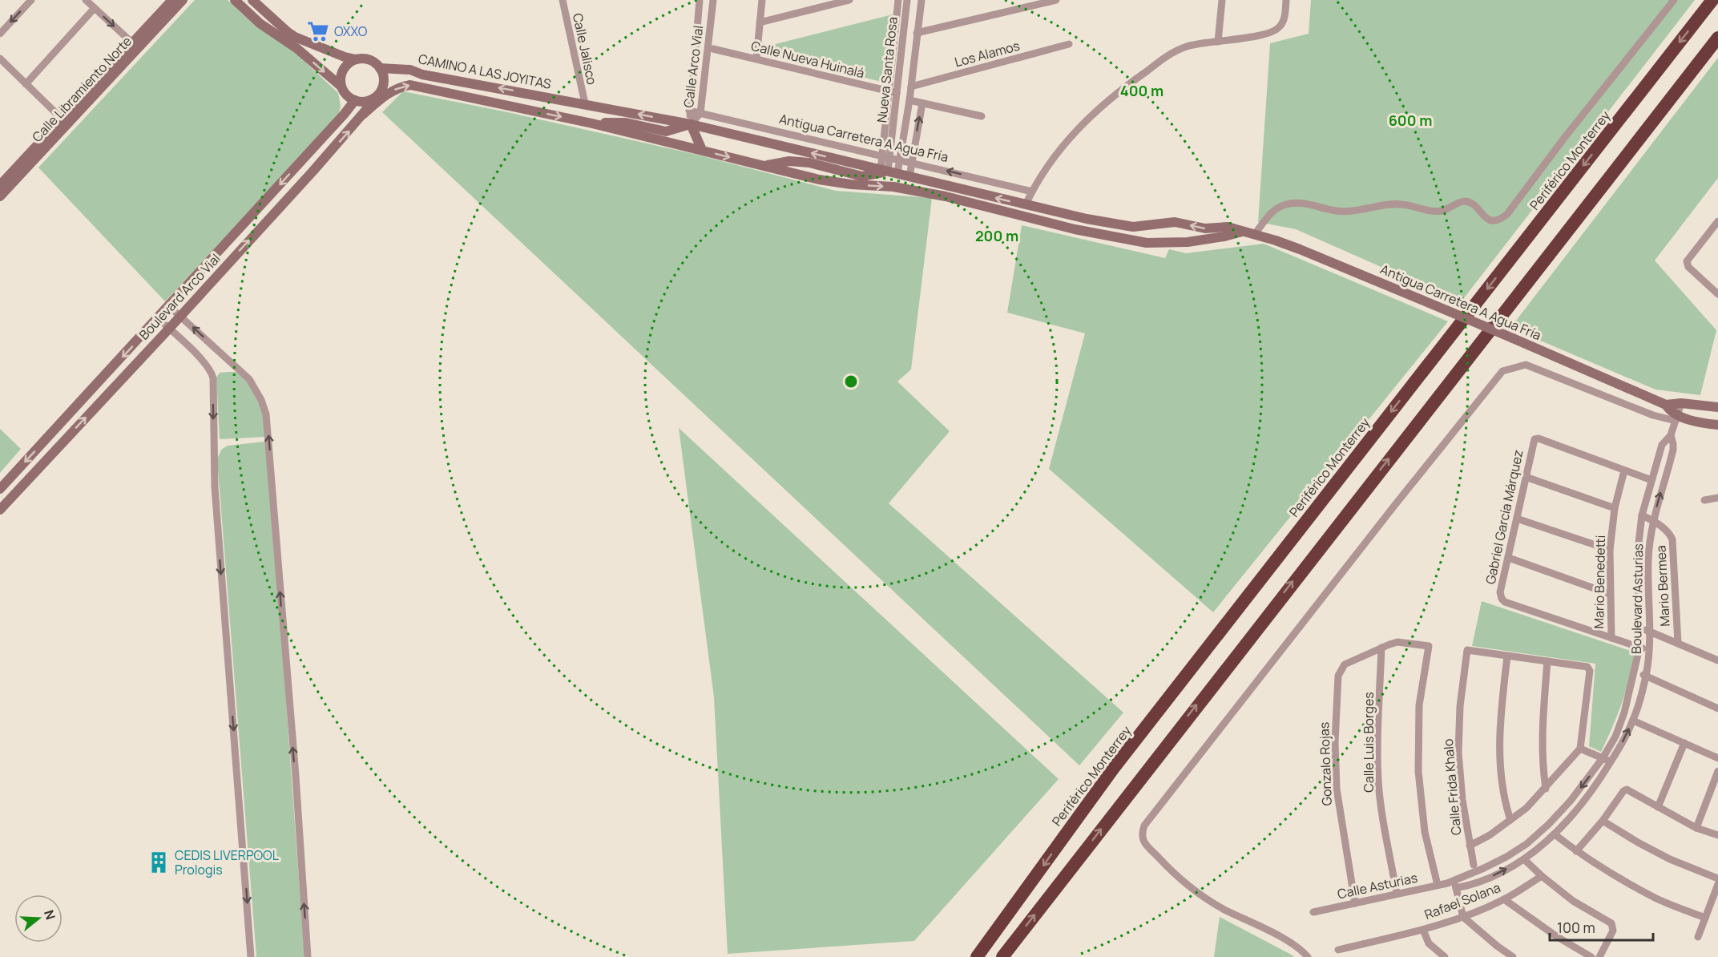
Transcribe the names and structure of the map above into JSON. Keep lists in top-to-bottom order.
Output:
{
  "streets": {
    "highway": ["Periférico Monterrey"],
    "street": [
      "Calle Jalisco",
      "Los Alamos",
      "Calle Nueva Huinalá",
      "Calle Arco Vial",
      "Nueva Santa Rosa",
      "CAMINO A LAS JOYITAS",
      "Calle Libramiento Norte",
      "Antigua Carretera A Agua Fría",
      "Boulevard Arco Vial",
      "Gabriel García Márquez",
      "Mario Benedetti",
      "Mario Bermea",
      "Boulevard Asturias",
      "Calle Luis Borges",
      "Gonzalo Rojas",
      "Calle Frida Khalo",
      "Calle Asturias",
      "Rafael Solana"
    ]
  },
  "crossings": [
    ["Calle Jalisco", "CAMINO A LAS JOYITAS"],
    ["Calle Nueva Huinalá", "Calle Arco Vial"],
    ["Calle Nueva Huinalá", "Nueva Santa Rosa"],
    ["Calle Arco Vial", "Antigua Carretera A Agua Fría"],
    ["Nueva Santa Rosa", "Antigua Carretera A Agua Fría"],
    ["CAMINO A LAS JOYITAS", "Boulevard Arco Vial"],
    ["Antigua Carretera A Agua Fría", "Boulevard Asturias"],
    ["Gabriel García Márquez", "Mario Benedetti"],
    ["Mario Bermea", "Boulevard Asturias"],
    ["Boulevard Asturias", "Calle Asturias"],
    ["Calle Luis Borges", "Gonzalo Rojas"],
    ["Calle Luis Borges", "Calle Asturias"],
    ["Gonzalo Rojas", "Calle Asturias"]
  ],
  "places": {
    "supermarket": ["OXXO"],
    "building": ["CEDIS LIVERPOOL Prologis"]
  },
  "scale_bar": "100 m",
  "north": "right",
  "rings": ["400 m", "600 m", "200 m"]
}
